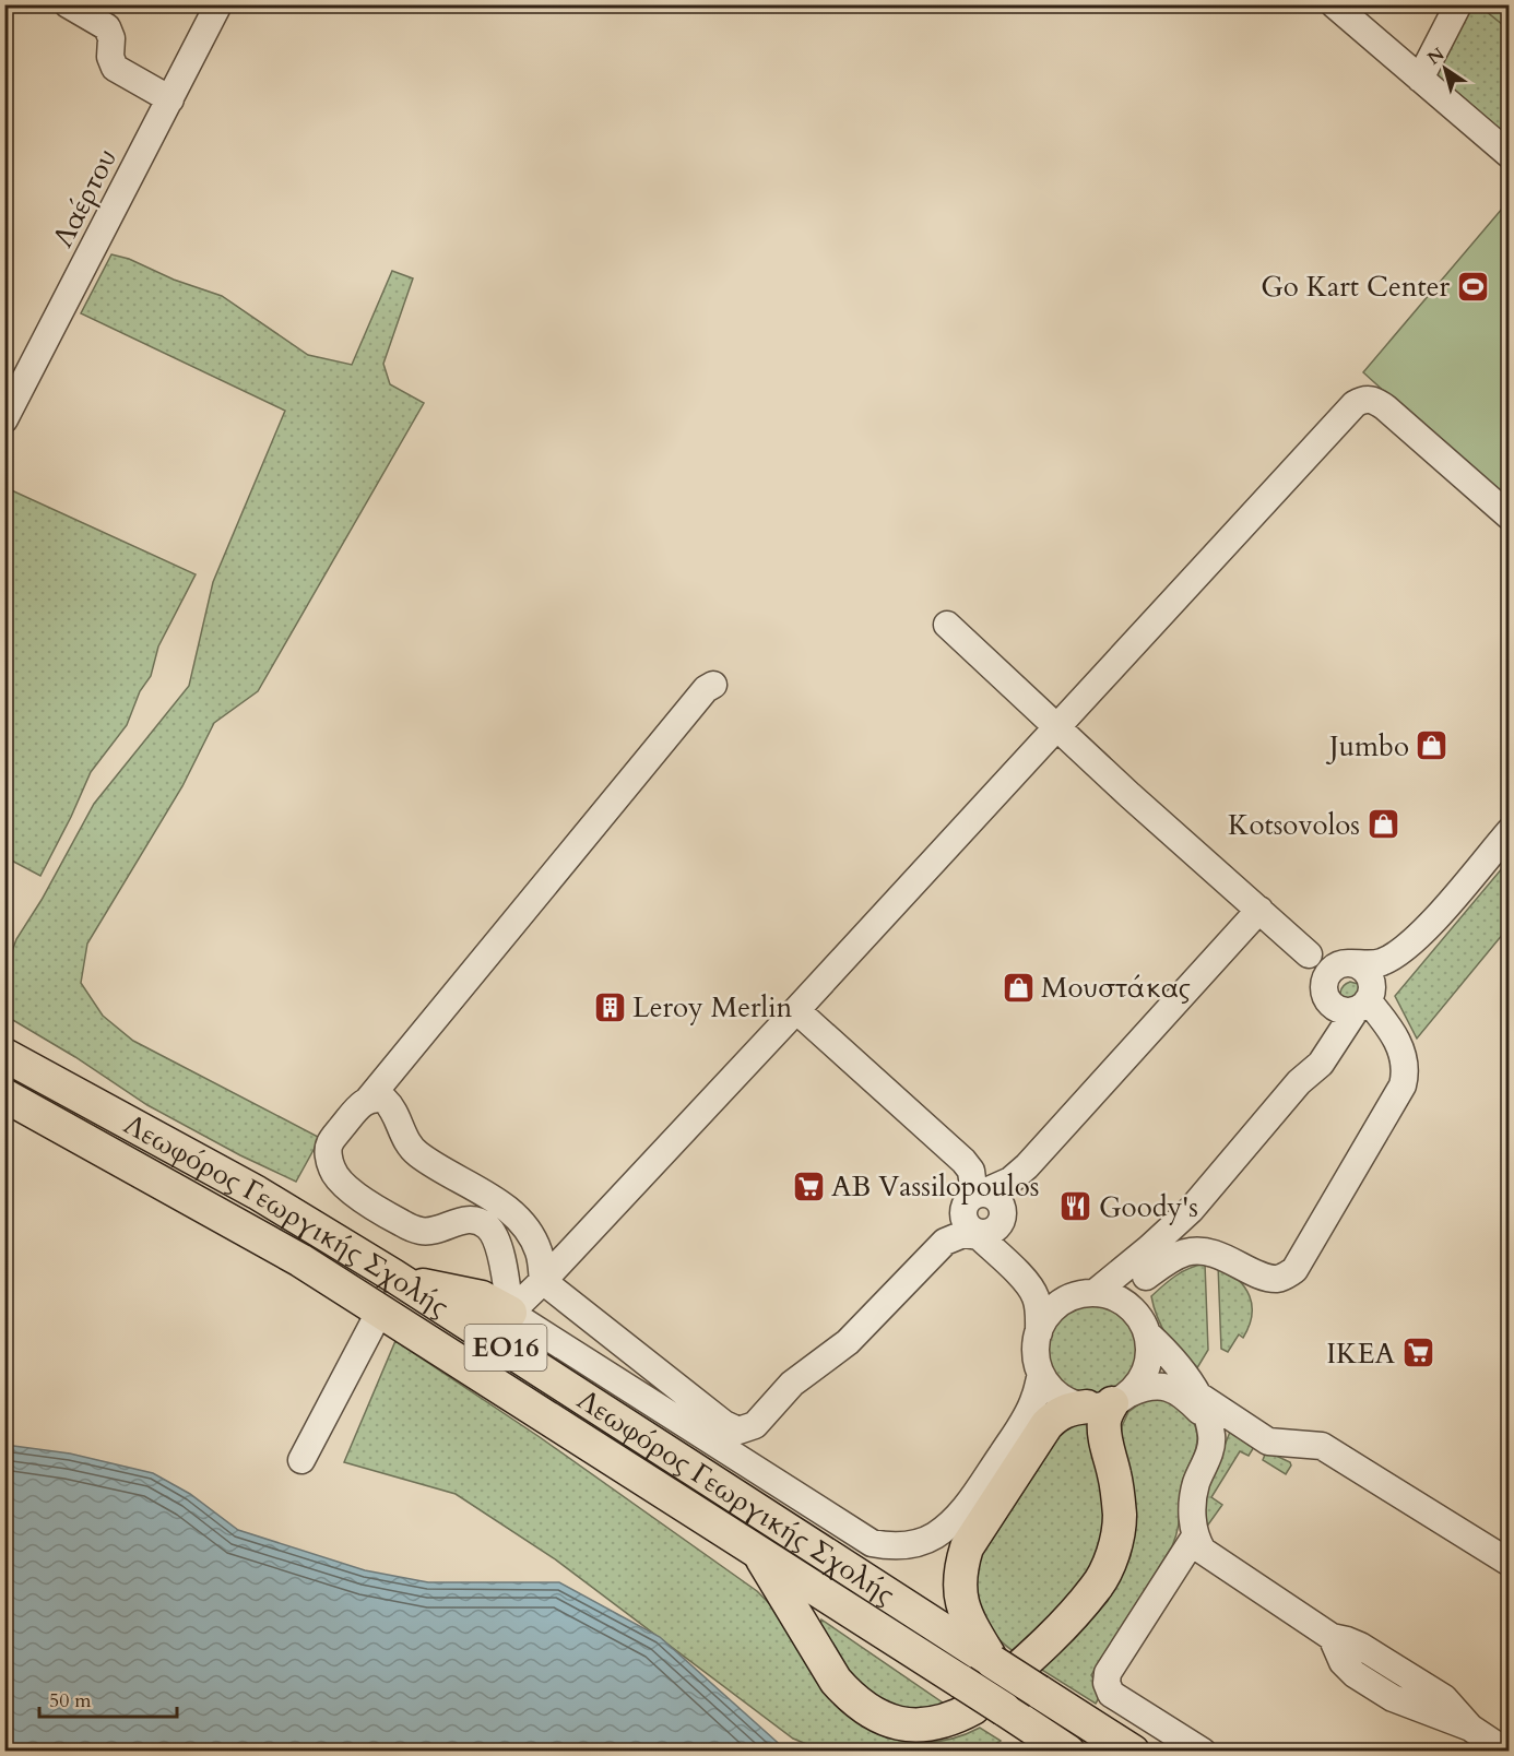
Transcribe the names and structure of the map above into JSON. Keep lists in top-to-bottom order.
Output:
{
  "streets": {
    "main road": ["Λεωφόρος Γεωργικής Σχολής", "ΕΟ16"],
    "street": ["Λαέρτου"]
  },
  "crossings": [
    ["Λεωφόρος Γεωργικής Σχολής", "ΕΟ16"]
  ],
  "places": {
    "sports": ["Go Kart Center"],
    "shop": ["Jumbo", "Kotsovolos", "Μουστάκας"],
    "building": ["Leroy Merlin"],
    "supermarket": ["AB Vassilopoulos", "IKEA"],
    "restaurant": ["Goody's"]
  },
  "scale_bar": "50 m",
  "north": "top left"
}
